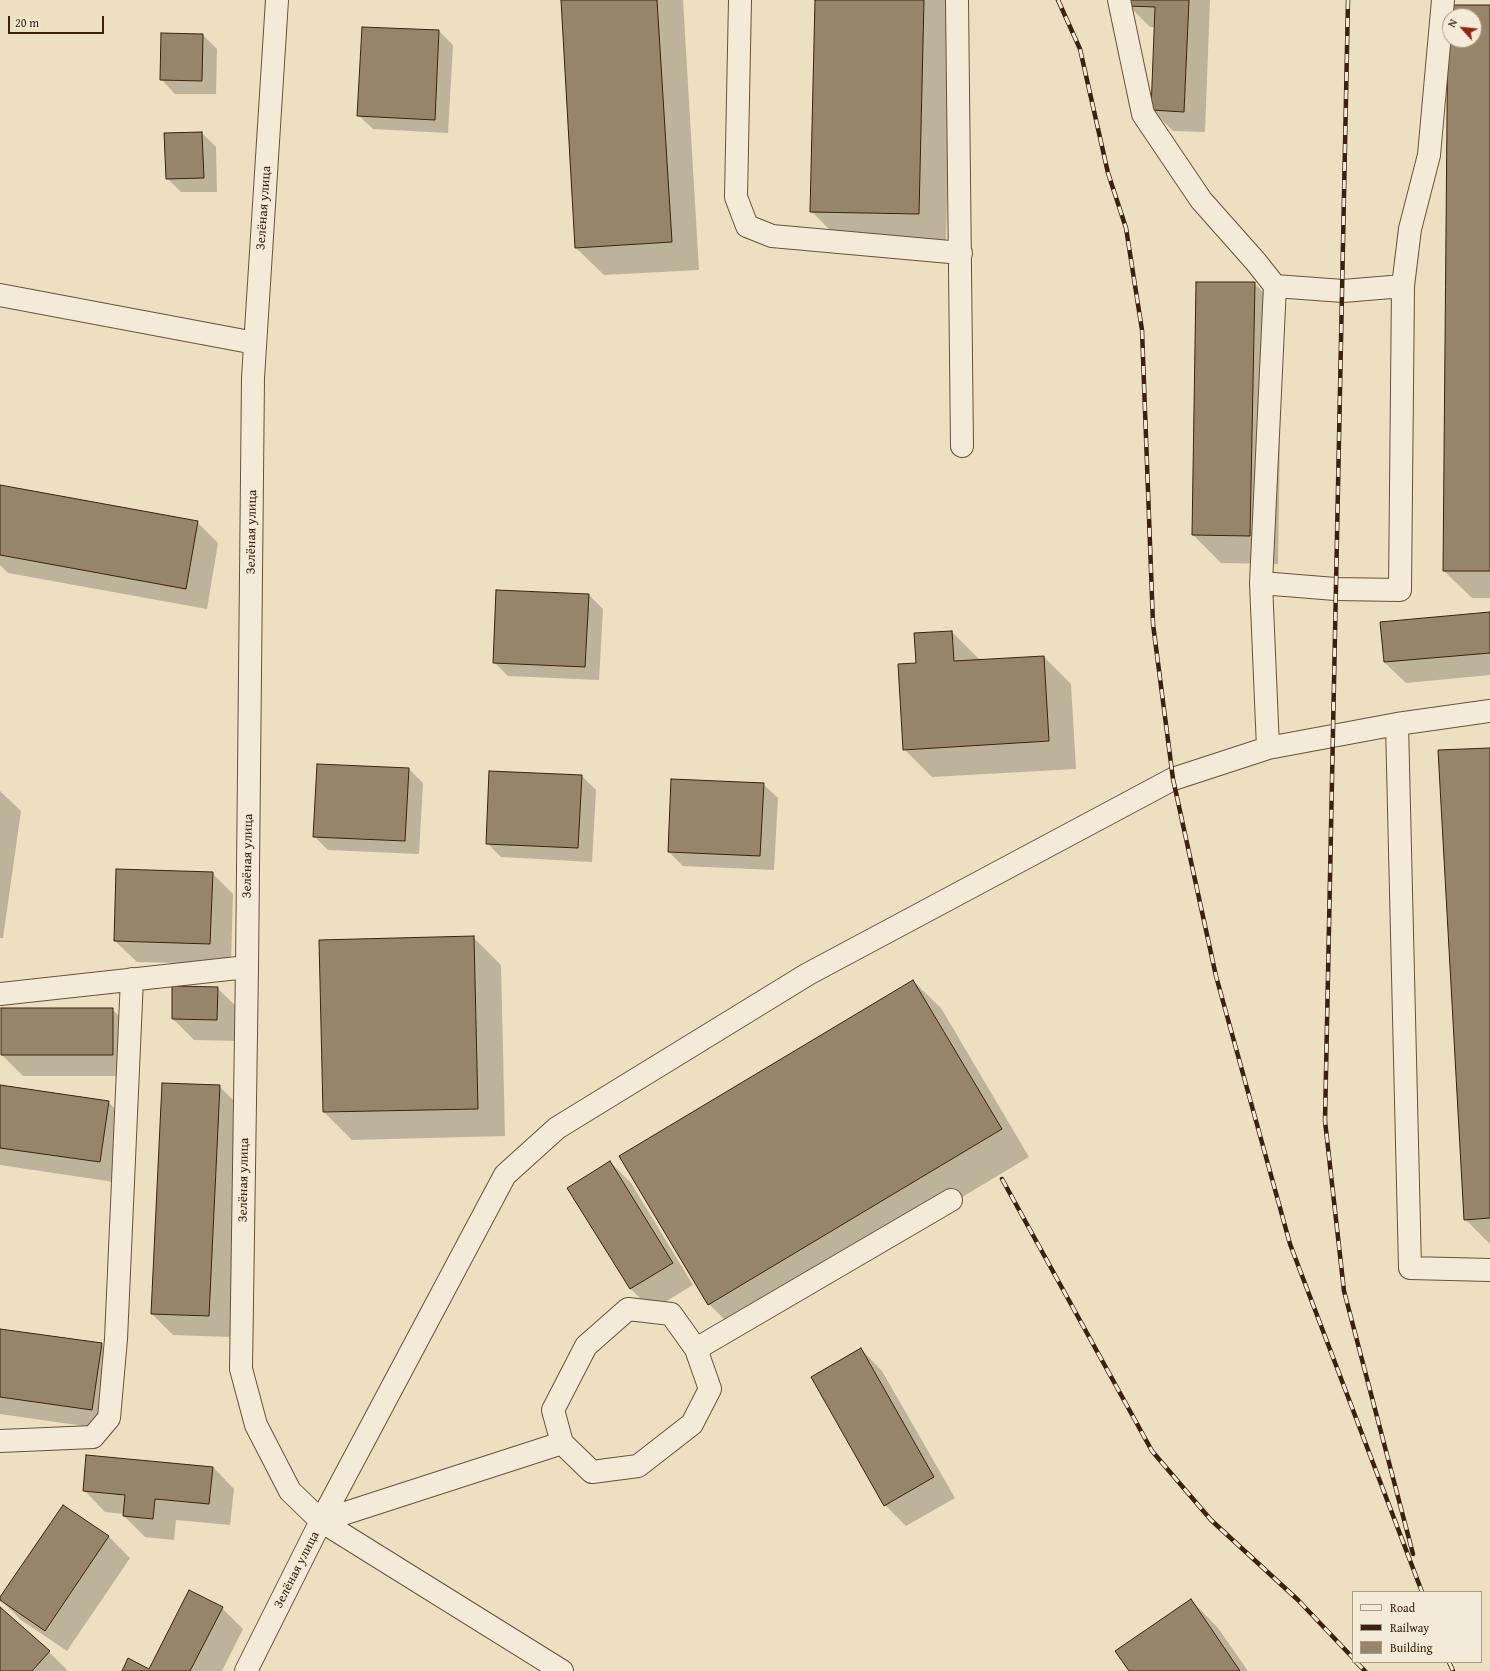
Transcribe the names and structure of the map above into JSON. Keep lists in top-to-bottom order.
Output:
{
  "streets": {
    "street": ["Зелёная улица"]
  },
  "legend": ["Road", "Railway", "Building"],
  "scale_bar": "20 m",
  "north": "top left"
}
